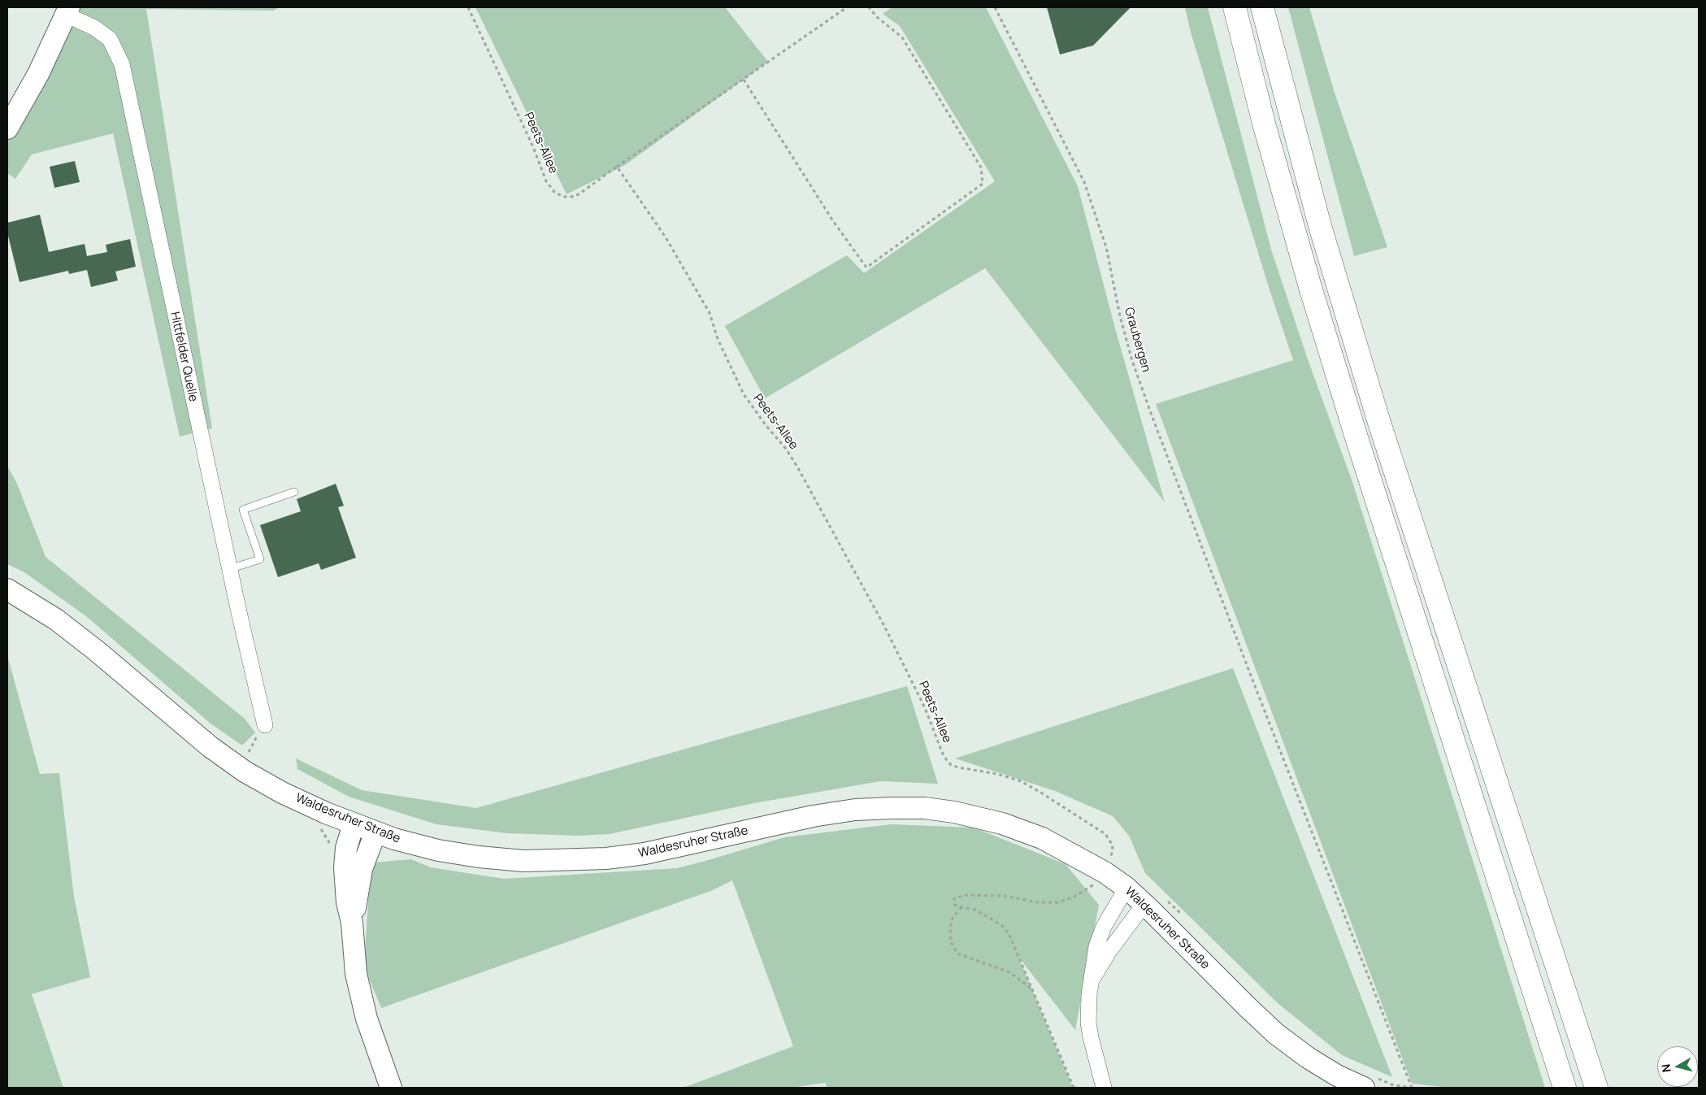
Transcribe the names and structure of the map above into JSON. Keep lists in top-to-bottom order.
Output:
{
  "streets": {
    "street": ["Hittfelder Quelle", "Waldesruher Straße"],
    "path": ["Peets-Allee", "Graubergen"]
  },
  "north": "left"
}
